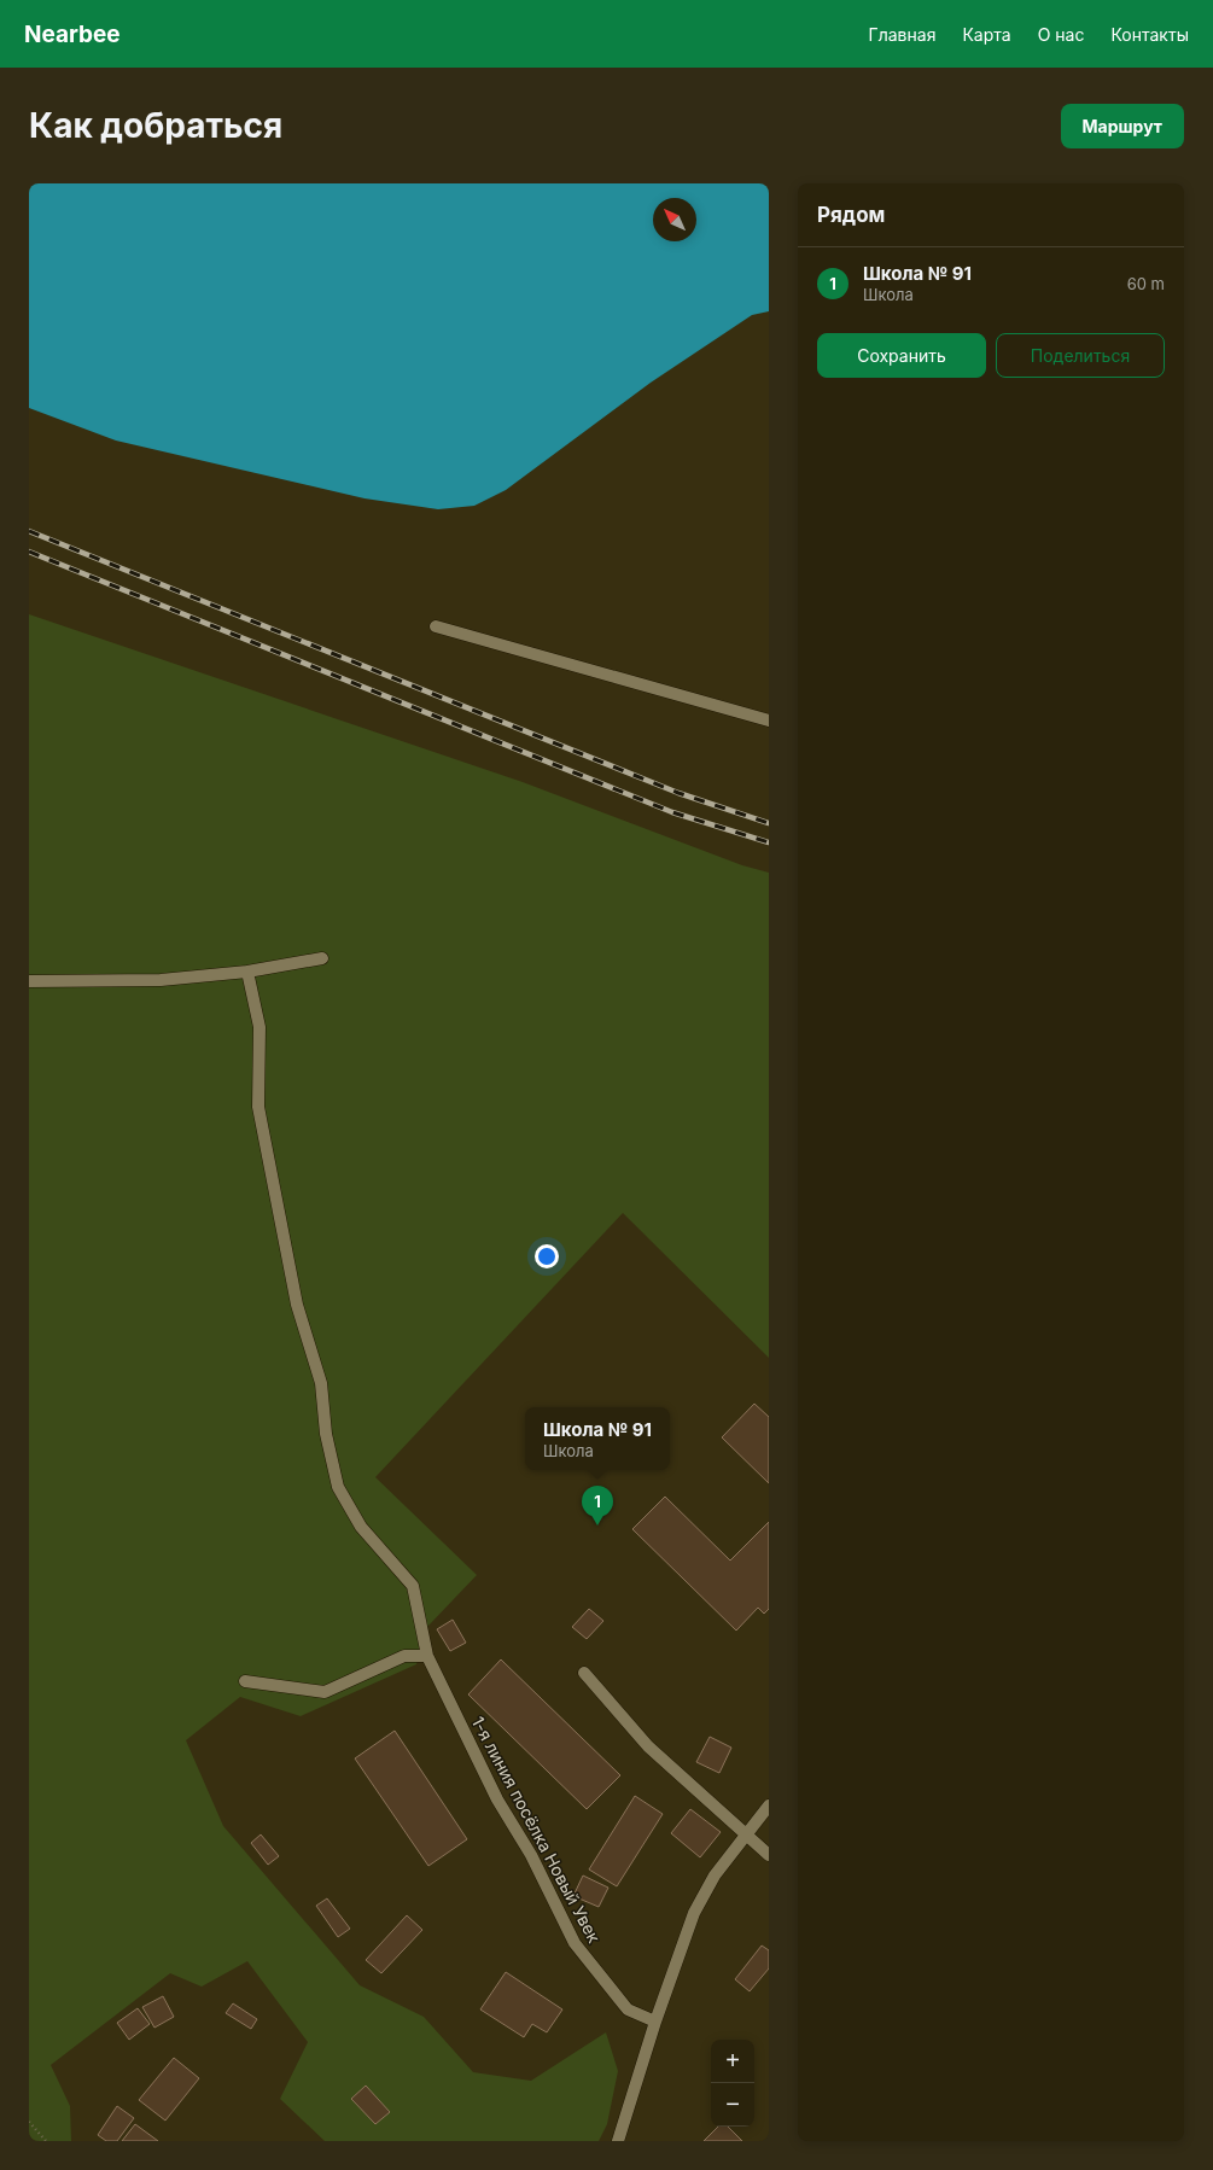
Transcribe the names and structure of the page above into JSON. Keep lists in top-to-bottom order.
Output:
{
  "streets": {
    "street": ["1-я линия посёлка Новый Увек"]
  },
  "north": "top left",
  "page": {
    "header": "Nearbee",
    "nav": [
      "Главная",
      "Карта",
      "О нас",
      "Контакты"
    ],
    "buttons": [
      "Маршрут",
      ["Сохранить", "Поделиться"]
    ],
    "title": "Как добраться",
    "heading": "Рядом",
    "list": [
      {
        "mark": "1",
        "name": "Школа № 91",
        "note": "Школа",
        "value": "60 m"
      }
    ],
    "popup": ["Школа № 91", "Школа"],
    "pins": "1",
    "map_buttons": ["+", "−"]
  }
}
